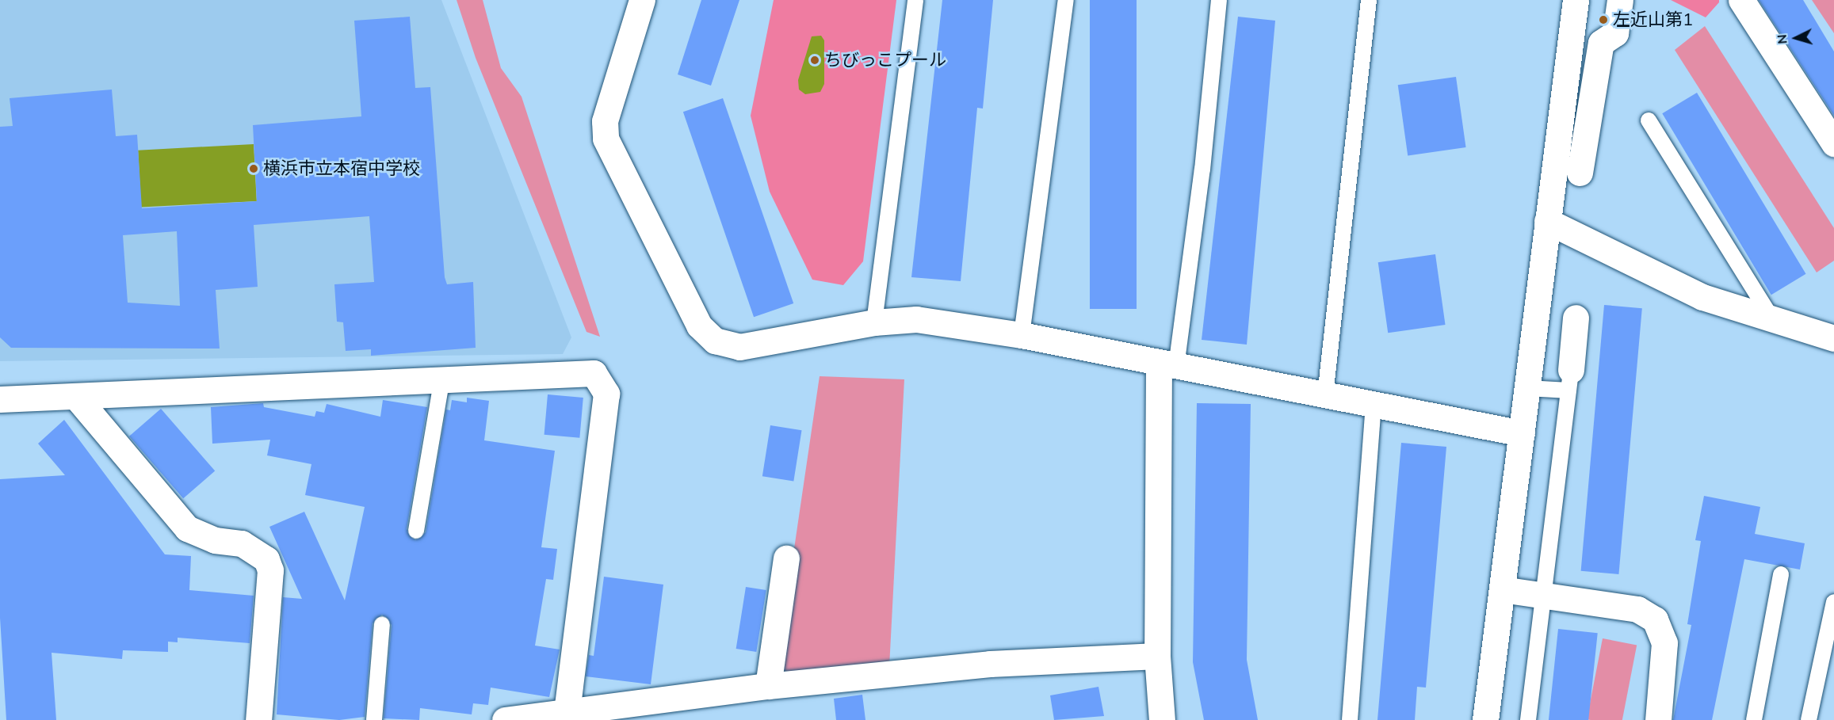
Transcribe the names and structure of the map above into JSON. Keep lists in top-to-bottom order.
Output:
{
  "places": ["左近山第1", "ちびっこプール", "横浜市立本宿中学校"],
  "north": "left"
}
